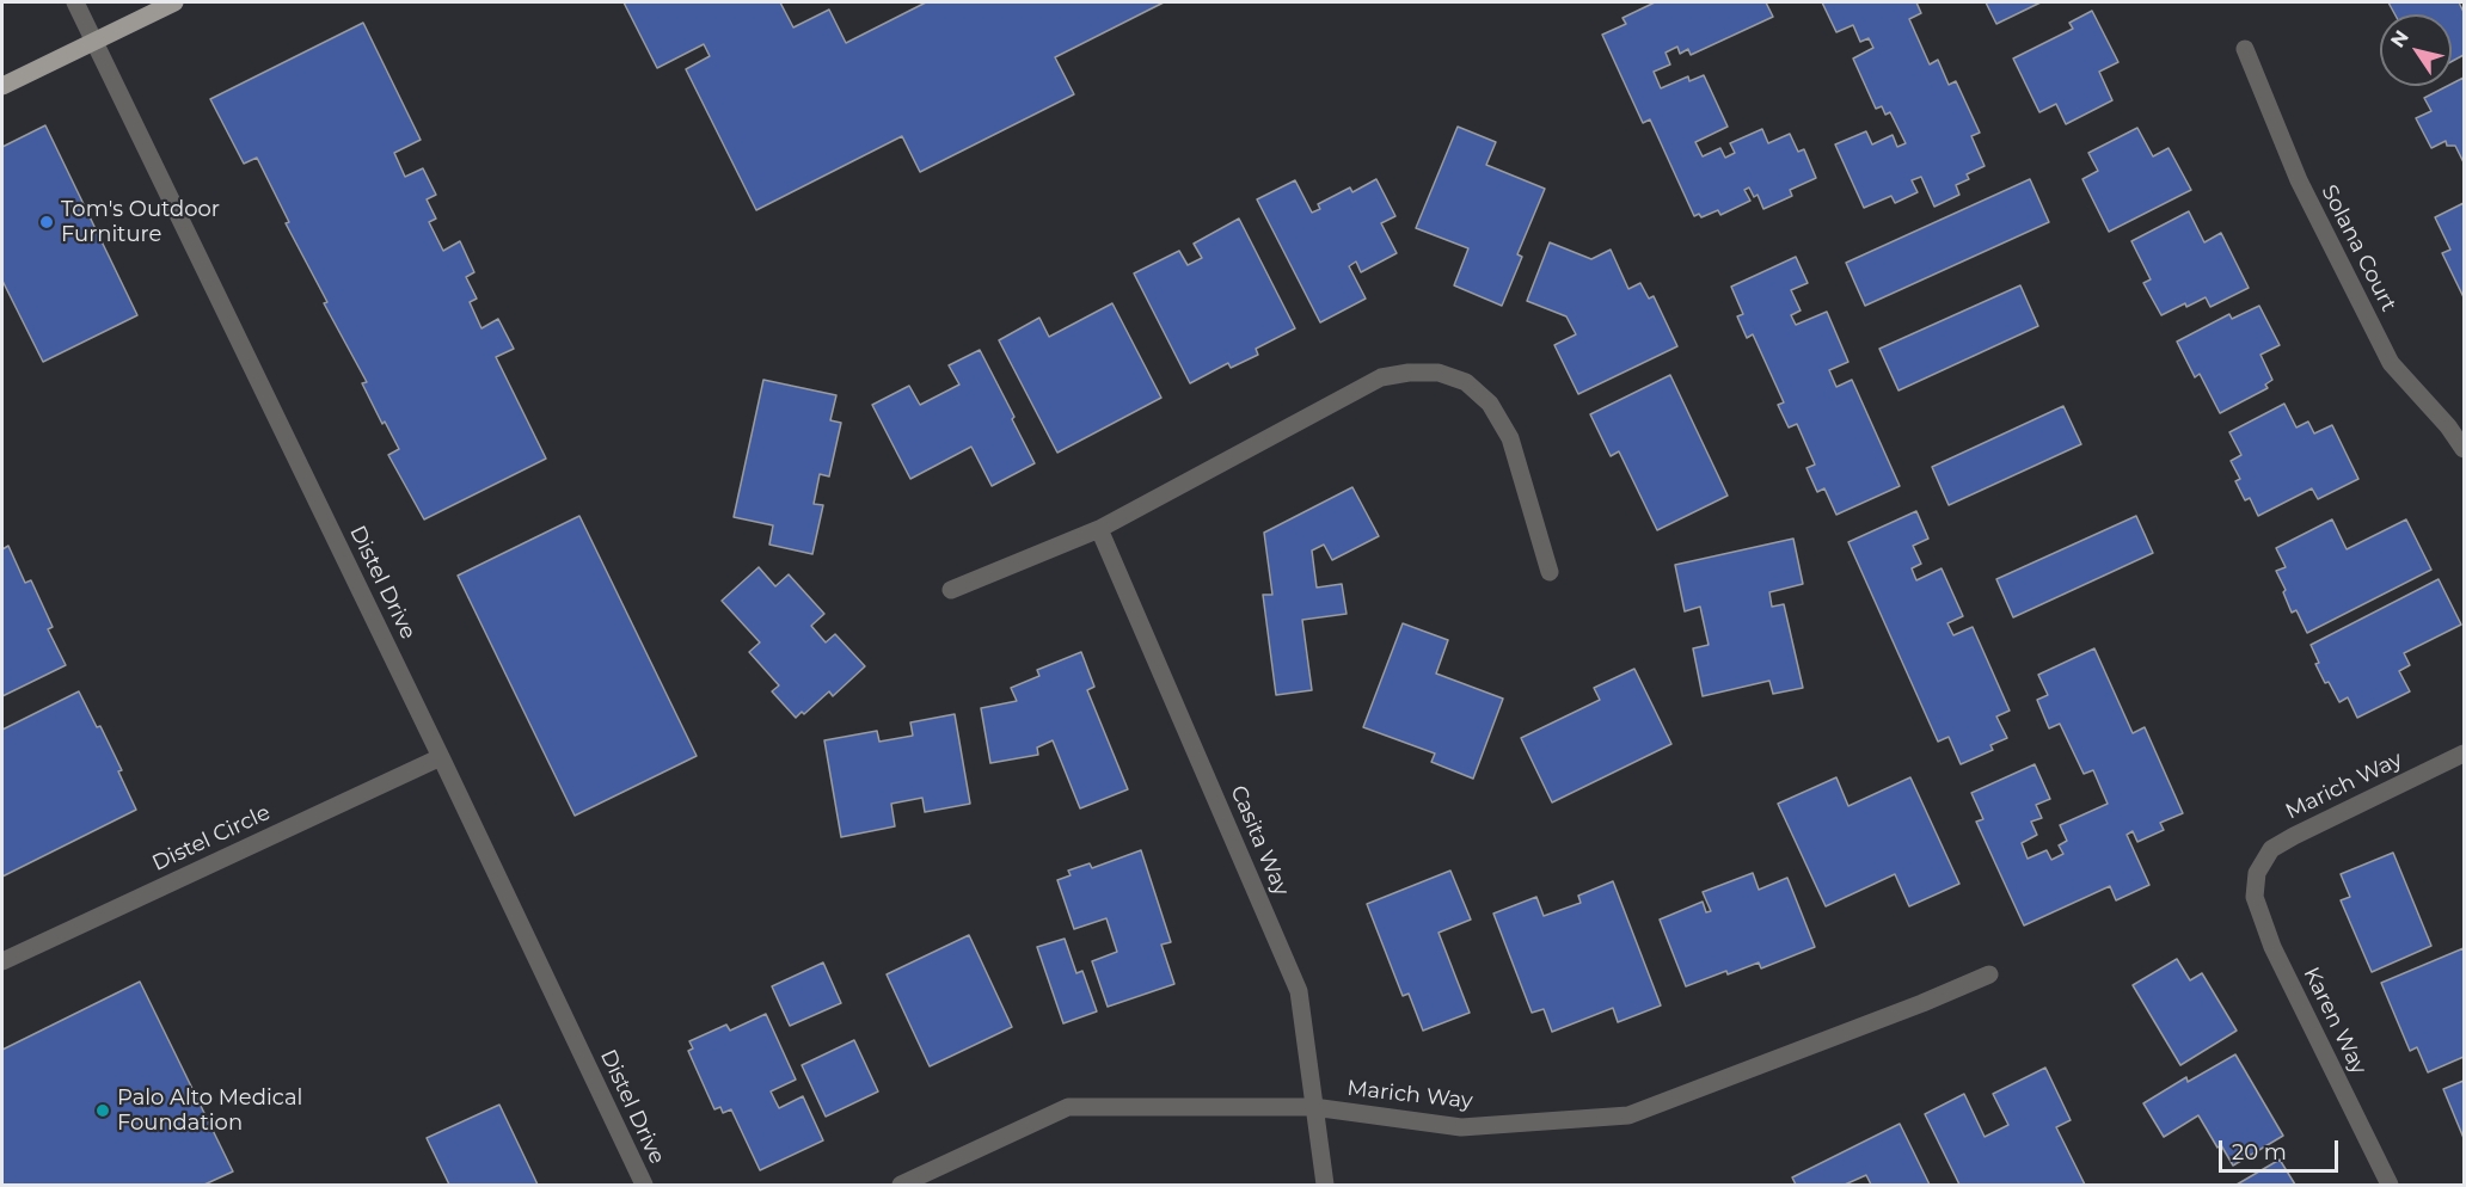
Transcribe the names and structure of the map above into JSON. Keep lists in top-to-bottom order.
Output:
{
  "streets": {
    "street": [
      "Solana Court",
      "Distel Drive",
      "Marich Way",
      "Distel Circle",
      "Casita Way",
      "Karen Way"
    ]
  },
  "crossings": [
    ["Distel Drive", "Distel Circle"],
    ["Marich Way", "Casita Way"],
    ["Marich Way", "Karen Way"]
  ],
  "places": ["Tom's Outdoor Furniture", "Palo Alto Medical Foundation"],
  "scale_bar": "20 m",
  "north": "top left"
}
